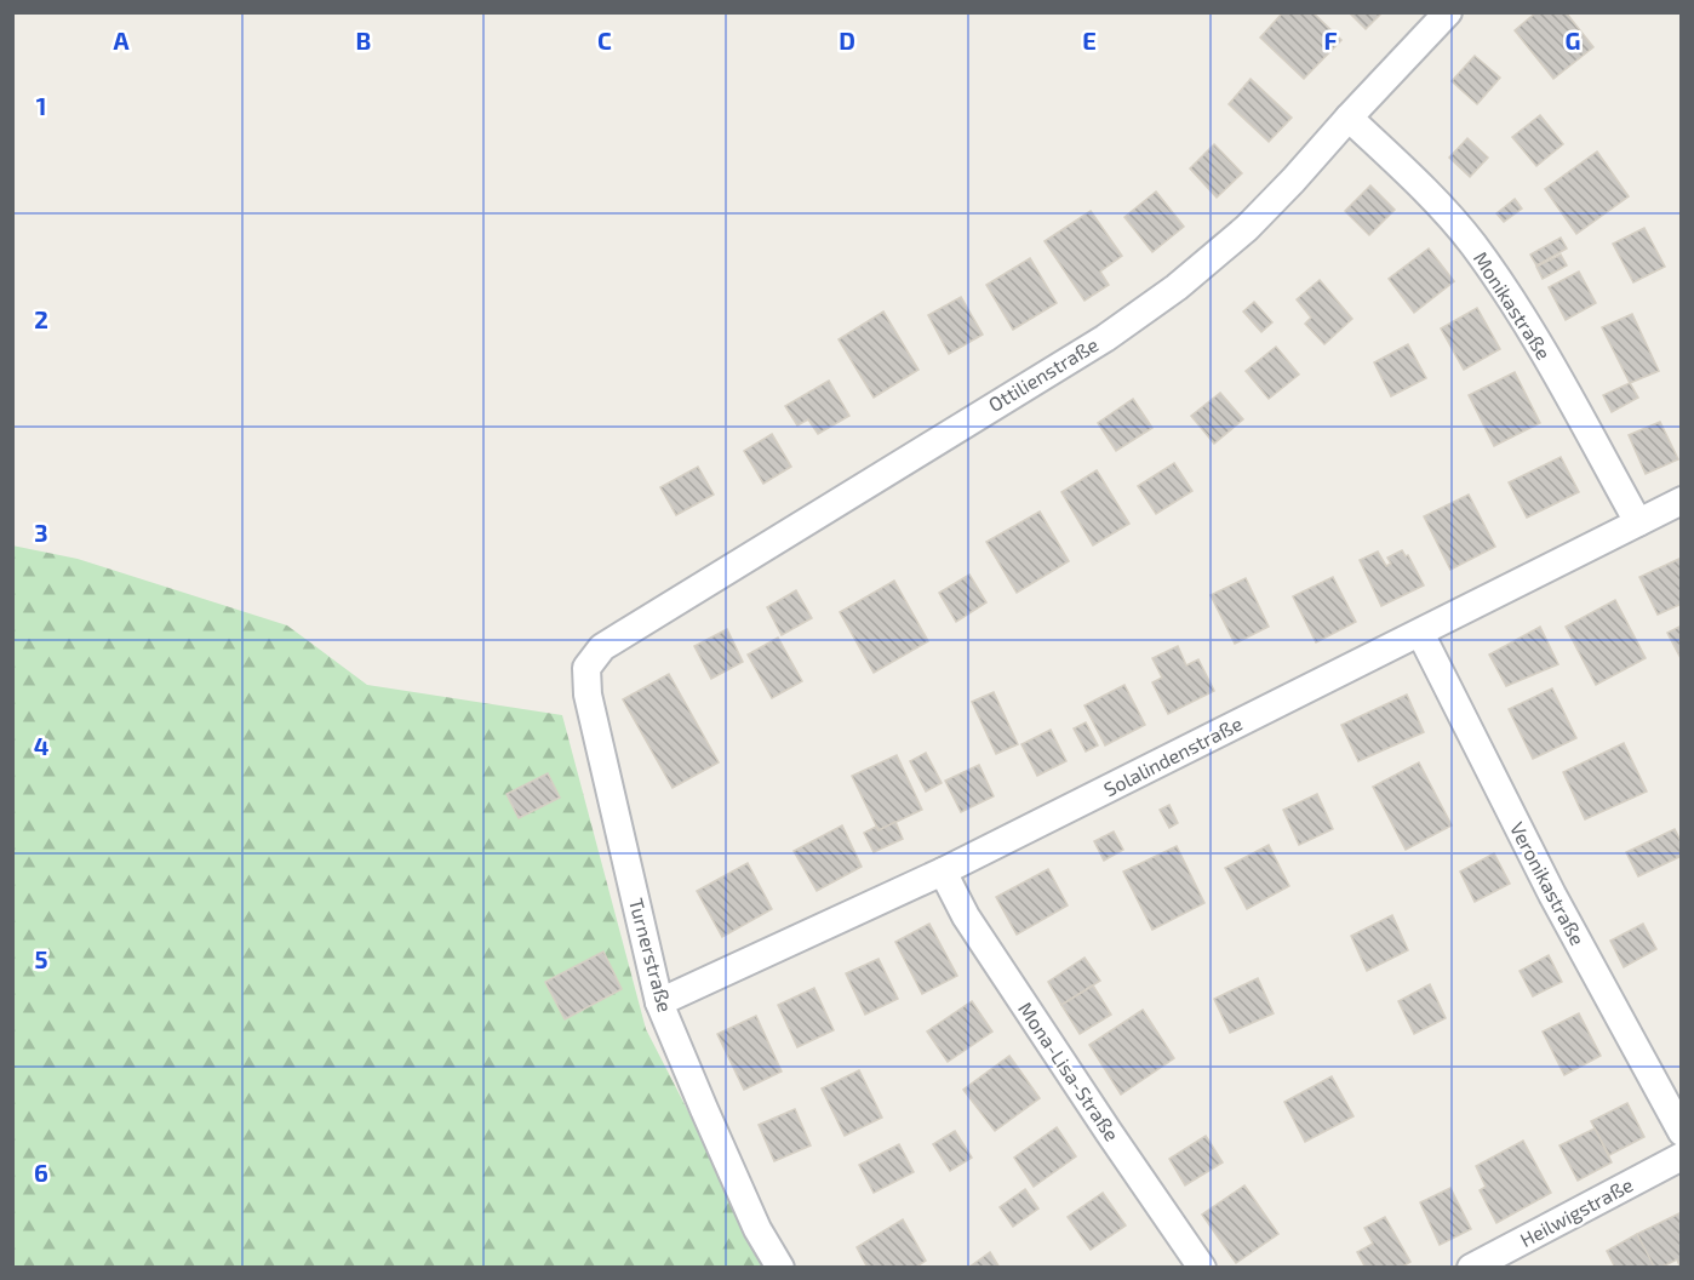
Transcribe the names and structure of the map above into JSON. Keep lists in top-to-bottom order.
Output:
{
  "streets": {
    "street": [
      "Monikastraße",
      "Ottilienstraße",
      "Solalindenstraße",
      "Veronikastraße",
      "Turnerstraße",
      "Mona-Lisa-Straße",
      "Heilwigstraße"
    ]
  },
  "crossings": [
    ["Monikastraße", "Ottilienstraße"],
    ["Monikastraße", "Solalindenstraße"],
    ["Ottilienstraße", "Turnerstraße"],
    ["Solalindenstraße", "Veronikastraße"],
    ["Solalindenstraße", "Turnerstraße"],
    ["Solalindenstraße", "Mona-Lisa-Straße"]
  ],
  "grid": {
    "columns": [
      "A",
      "B",
      "C",
      "D",
      "E",
      "F",
      "G"
    ],
    "rows": [
      "1",
      "2",
      "3",
      "4",
      "5",
      "6"
    ]
  }
}
